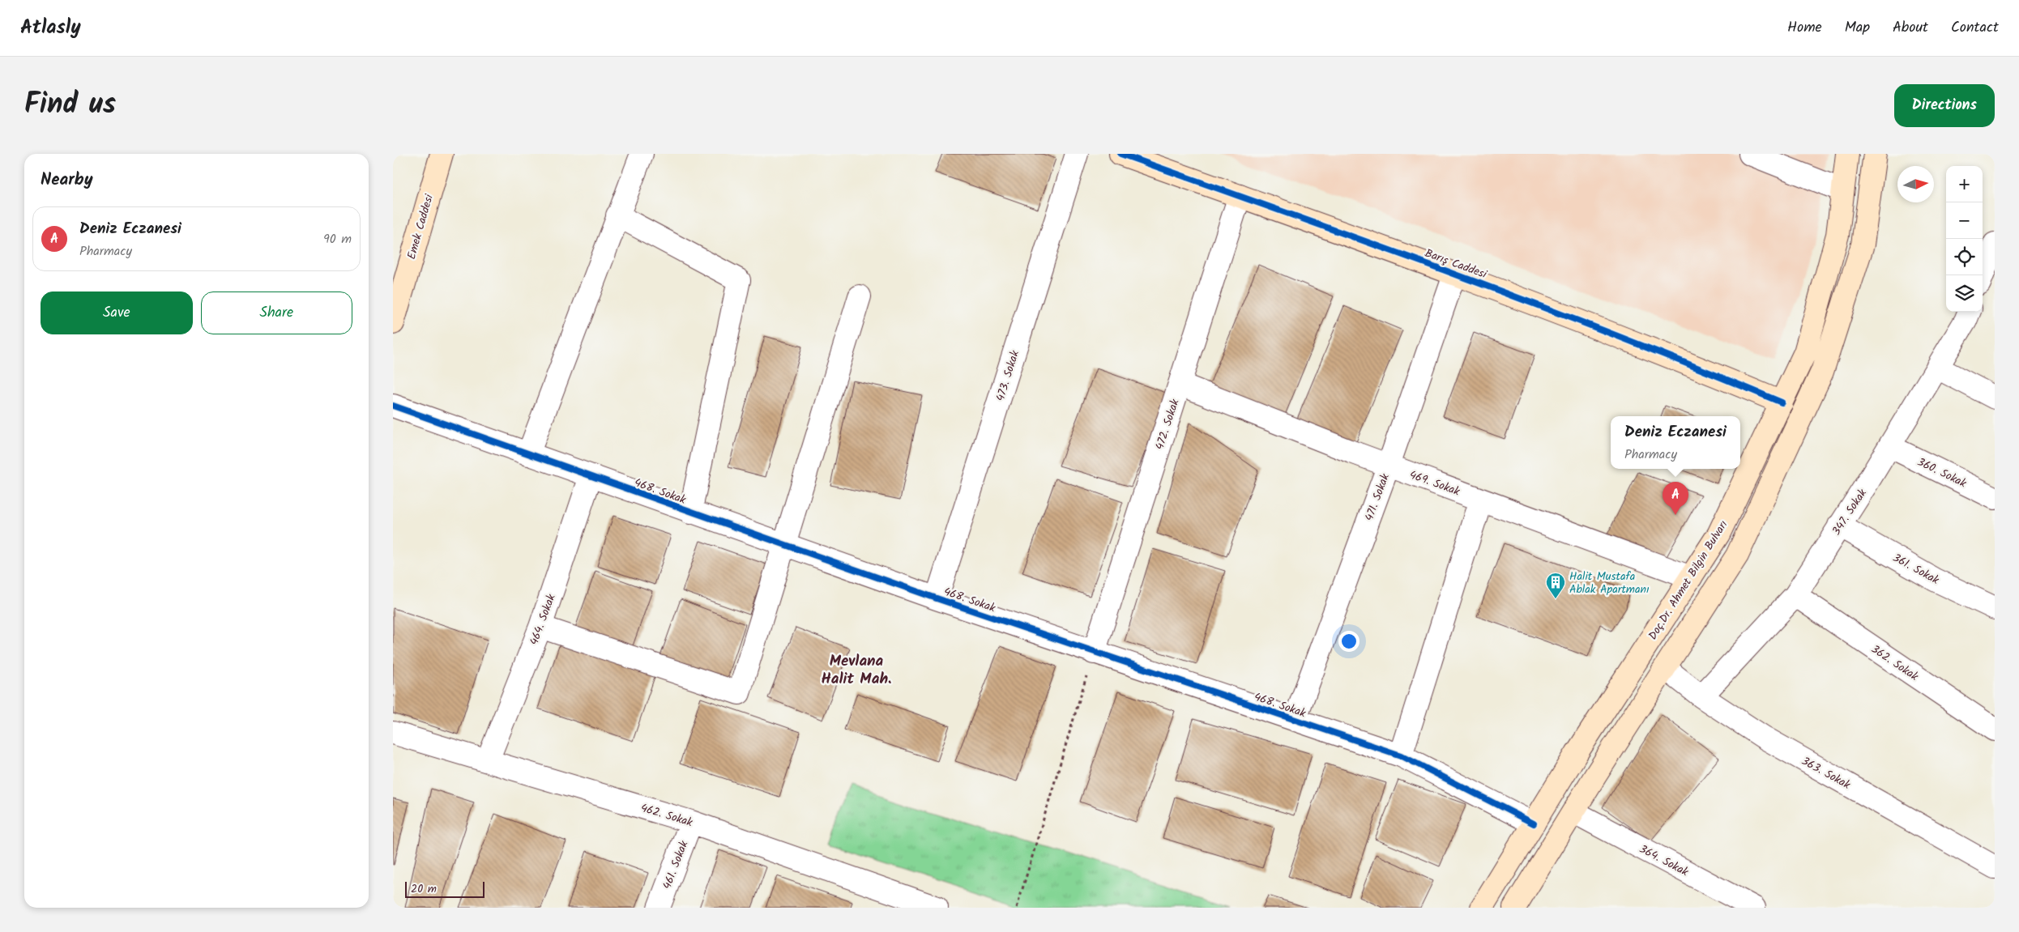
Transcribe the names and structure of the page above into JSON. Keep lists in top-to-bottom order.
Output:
{
  "streets": {
    "main road": ["Emek Caddesi", "Barış Caddesi", "Doç.Dr. Ahmet Bilgin Bulvarı"],
    "street": [
      "473. Sokak",
      "472. Sokak",
      "360. Sokak",
      "469. Sokak",
      "468. Sokak",
      "471. Sokak",
      "347. Sokak",
      "361. Sokak",
      "464. Sokak",
      "362. Sokak",
      "363. Sokak",
      "462. Sokak",
      "364. Sokak",
      "461. Sokak"
    ]
  },
  "crossings": [
    ["Barış Caddesi", "472. Sokak"],
    ["Barış Caddesi", "471. Sokak"],
    ["Barış Caddesi", "Doç.Dr. Ahmet Bilgin Bulvarı"],
    ["473. Sokak", "468. Sokak"],
    ["472. Sokak", "469. Sokak"],
    ["472. Sokak", "468. Sokak"],
    ["360. Sokak", "347. Sokak"],
    ["469. Sokak", "471. Sokak"],
    ["469. Sokak", "Doç.Dr. Ahmet Bilgin Bulvarı"],
    ["468. Sokak", "471. Sokak"],
    ["468. Sokak", "Doç.Dr. Ahmet Bilgin Bulvarı"],
    ["468. Sokak", "464. Sokak"],
    ["347. Sokak", "361. Sokak"],
    ["347. Sokak", "362. Sokak"],
    ["347. Sokak", "363. Sokak"],
    ["464. Sokak", "462. Sokak"],
    ["462. Sokak", "461. Sokak"]
  ],
  "districts": ["Mevlana Halit Mah."],
  "places": {
    "building": ["Halit Mustafa Ablak Apartmanı"]
  },
  "scale_bar": "20 m",
  "north": "right",
  "page": {
    "header": "Atlasly",
    "nav": [
      "Home",
      "Map",
      "About",
      "Contact"
    ],
    "title": "Find us",
    "buttons": [
      "Directions",
      ["Save", "Share"]
    ],
    "heading": "Nearby",
    "map_buttons": ["+", "−"],
    "list": [
      {
        "mark": "A",
        "name": "Deniz Eczanesi",
        "note": "Pharmacy",
        "value": "90 m"
      }
    ],
    "popup": ["Deniz Eczanesi", "Pharmacy"],
    "pins": "A",
    "scale": "20 m"
  }
}
